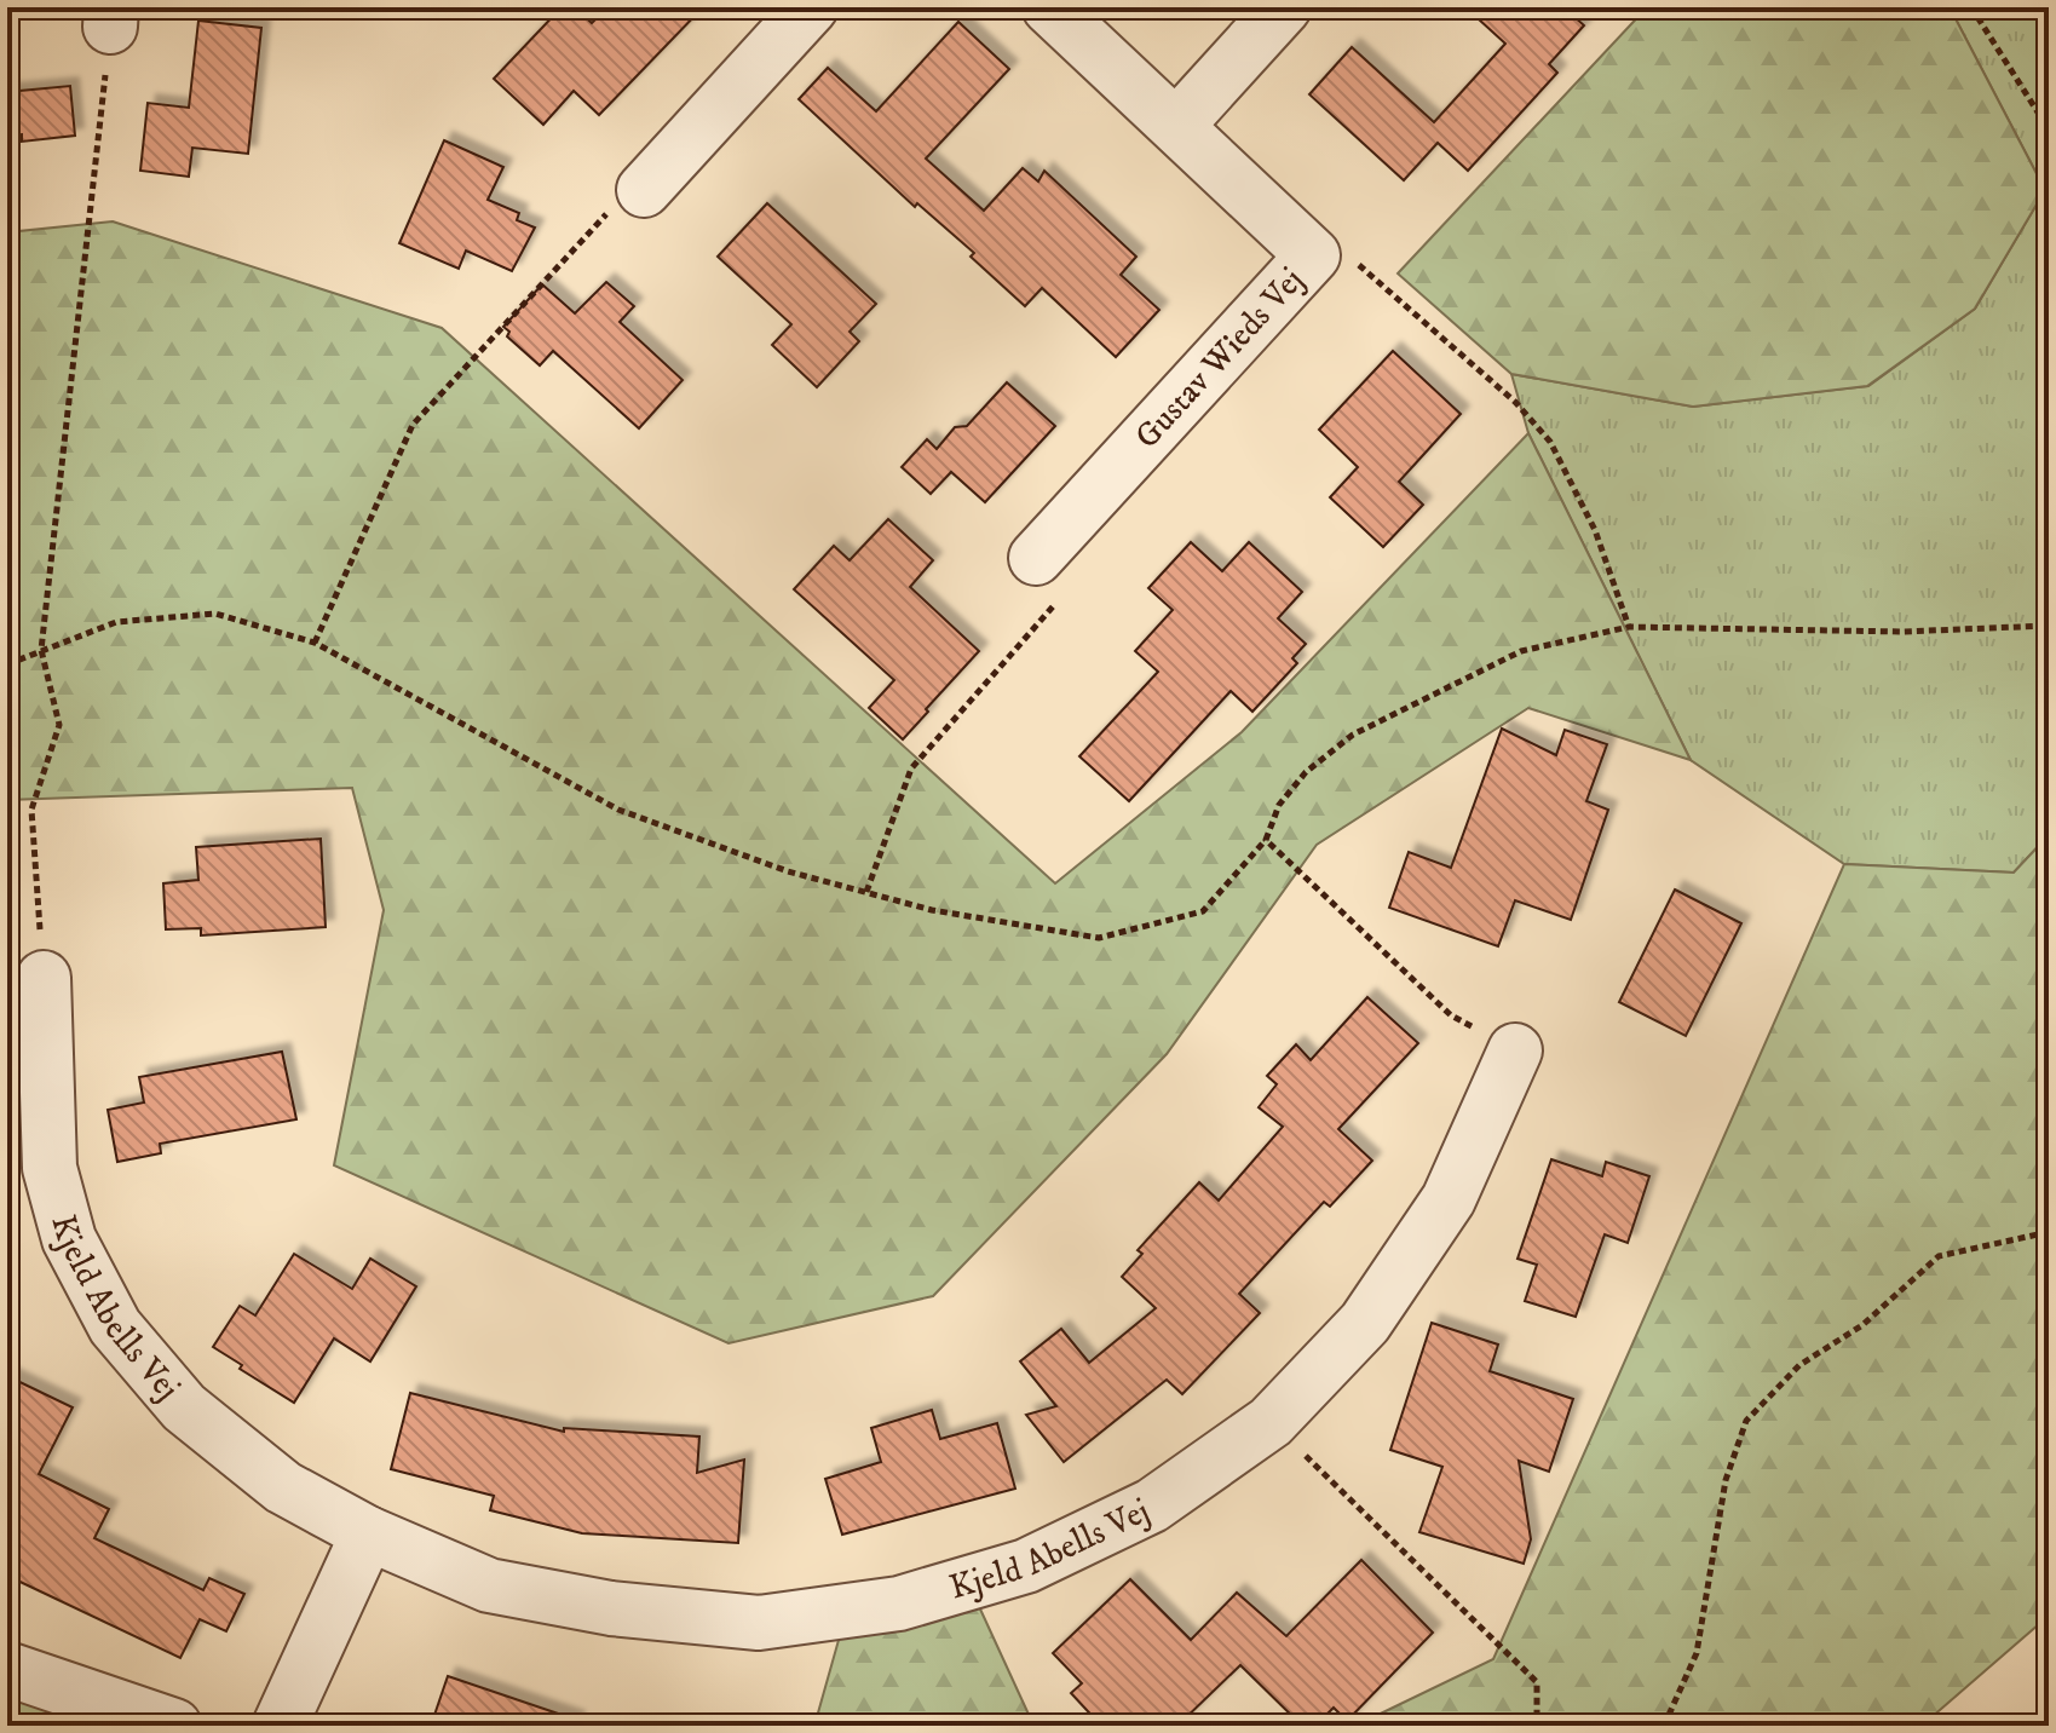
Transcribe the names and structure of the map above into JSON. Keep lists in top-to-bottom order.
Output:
{
  "streets": {
    "street": ["Gustav Wieds Vej", "Kjeld Abells Vej"]
  }
}
